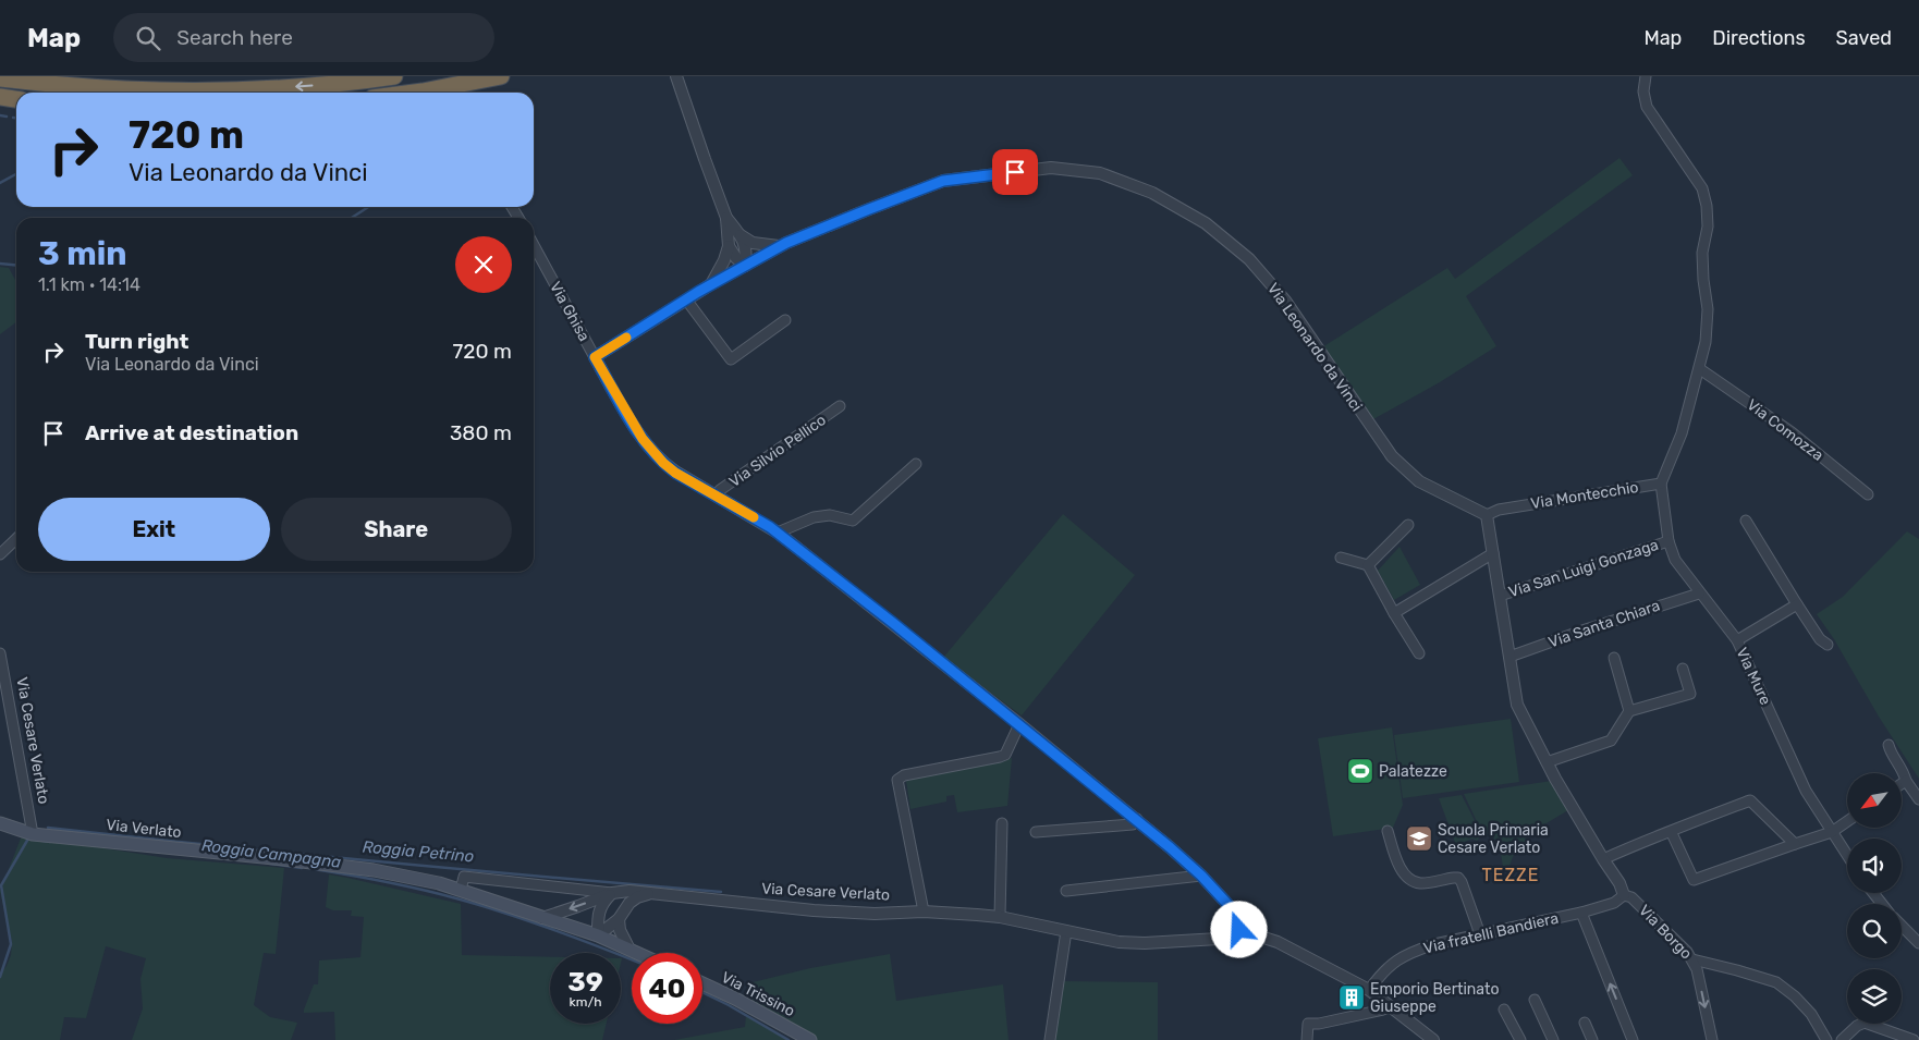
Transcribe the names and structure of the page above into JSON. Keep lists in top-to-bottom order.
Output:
{
  "streets": {
    "main road": ["Via Verlato", "Via Trissino"],
    "street": [
      "Via Ghisa",
      "Via Leonardo da Vinci",
      "Via Comozza",
      "Via Silvio Pellico",
      "Via Montecchio",
      "Via San Luigi Gonzaga",
      "Via Santa Chiara",
      "Via Mure",
      "Via Cesare Verlato",
      "Via Borgo",
      "Via fratelli Bandiera"
    ]
  },
  "crossings": [
    ["Via Ghisa", "Via Leonardo da Vinci"],
    ["Via Ghisa", "Via Silvio Pellico"],
    ["Via Ghisa", "Via Cesare Verlato"],
    ["Via Leonardo da Vinci", "Via Montecchio"],
    ["Via Montecchio", "Via Mure"],
    ["Via San Luigi Gonzaga", "Via Mure"],
    ["Via Santa Chiara", "Via Mure"],
    ["Via Cesare Verlato", "Via Verlato"],
    ["Via Borgo", "Via fratelli Bandiera"]
  ],
  "districts": ["TEZZE"],
  "water": ["Roggia Petrino", "Roggia Campagna"],
  "places": {
    "sports": ["Palatezze"],
    "school or university": ["Scuola Primaria Cesare Verlato"],
    "building": ["Emporio Bertinato Giuseppe"]
  },
  "north": "bottom left",
  "page": {
    "header": "Map",
    "search": "Search here",
    "nav": ["Map", "Directions", "Saved"],
    "turn": ["720 m", "Via Leonardo da Vinci"],
    "heading": ["3 min", "1.1 km · 14:14"],
    "list": [
      {
        "name": "Turn right",
        "note": "Via Leonardo da Vinci",
        "value": "720 m"
      },
      {
        "name": "Arrive at destination",
        "value": "380 m"
      }
    ],
    "buttons": ["Exit", "Share"],
    "speed": "39 km/h",
    "limit": "40"
  }
}
